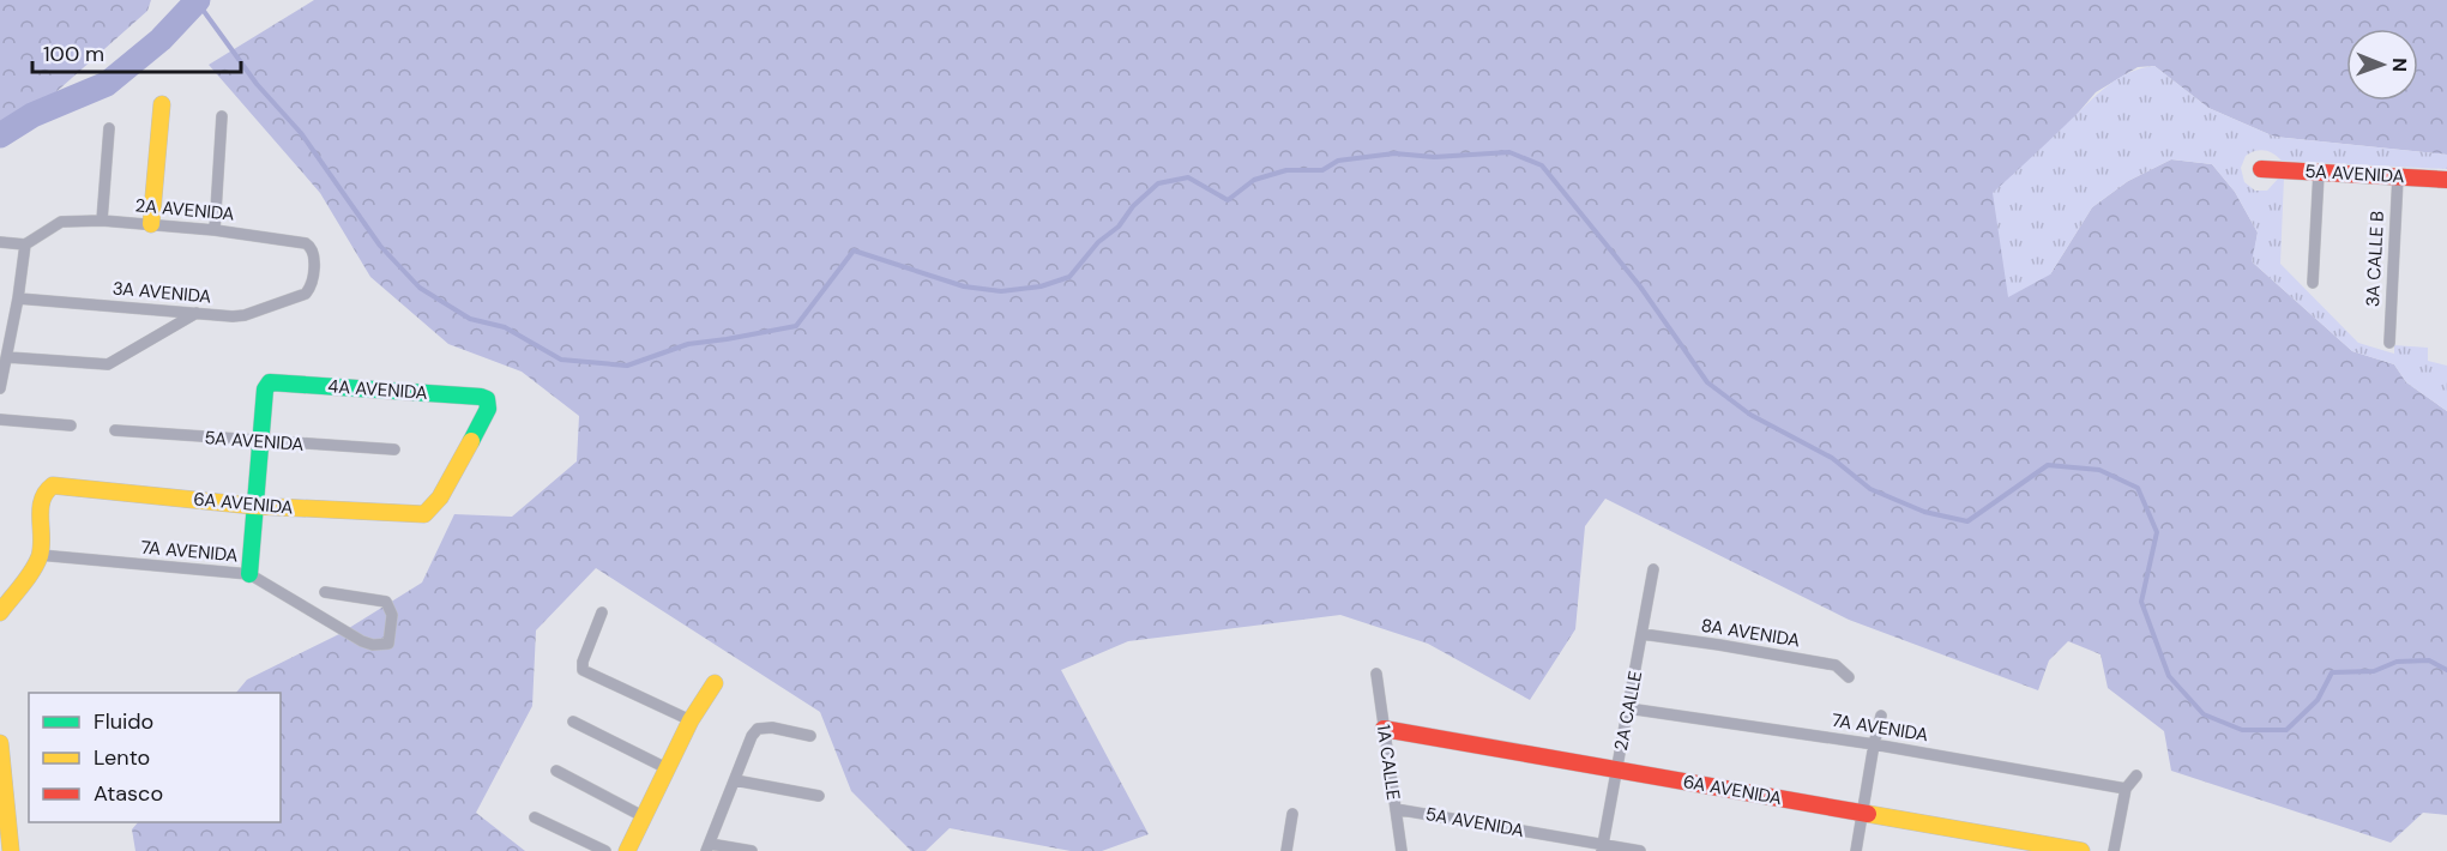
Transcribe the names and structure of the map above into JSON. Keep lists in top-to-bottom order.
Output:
{
  "streets": {
    "street": [
      "5A AVENIDA",
      "2A AVENIDA",
      "3A CALLE B",
      "3A AVENIDA",
      "4A AVENIDA",
      "6A AVENIDA",
      "7A AVENIDA",
      "8A AVENIDA",
      "2A CALLE",
      "1A CALLE"
    ]
  },
  "crossings": [
    ["5A AVENIDA", "3A CALLE B"],
    ["5A AVENIDA", "4A AVENIDA"],
    ["5A AVENIDA", "2A CALLE"],
    ["5A AVENIDA", "1A CALLE"],
    ["2A AVENIDA", "3A AVENIDA"],
    ["4A AVENIDA", "6A AVENIDA"],
    ["6A AVENIDA", "7A AVENIDA"],
    ["6A AVENIDA", "2A CALLE"],
    ["6A AVENIDA", "1A CALLE"],
    ["7A AVENIDA", "2A CALLE"],
    ["8A AVENIDA", "2A CALLE"]
  ],
  "legend": ["Fluido", "Lento", "Atasco"],
  "scale_bar": "100 m",
  "north": "right"
}
